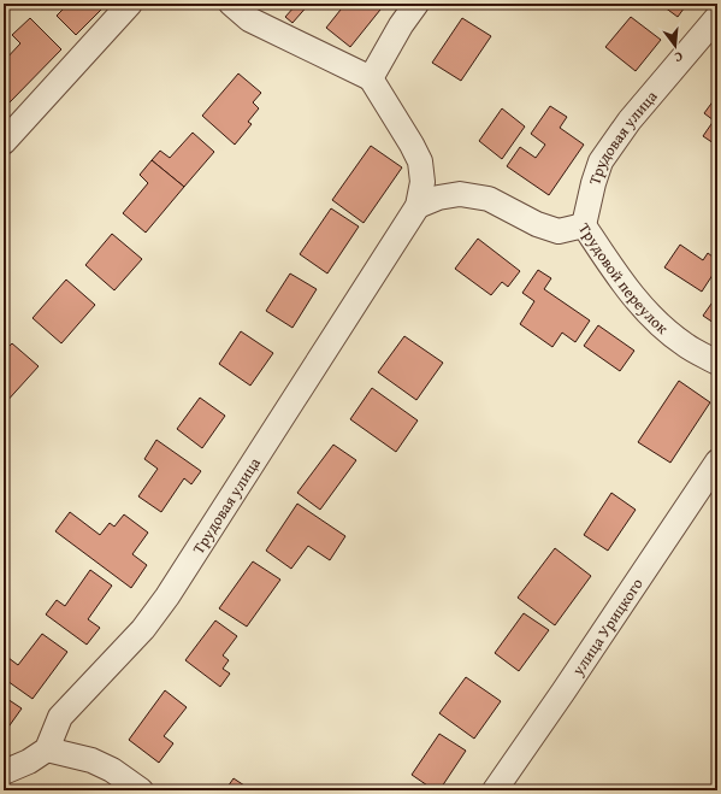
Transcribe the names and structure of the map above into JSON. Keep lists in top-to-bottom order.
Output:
{
  "streets": {
    "street": ["Трудовая улица", "Трудовой переулок", "улица Урицкого"]
  },
  "crossings": [
    ["Трудовая улица", "Трудовой переулок"]
  ],
  "north": "bottom"
}
